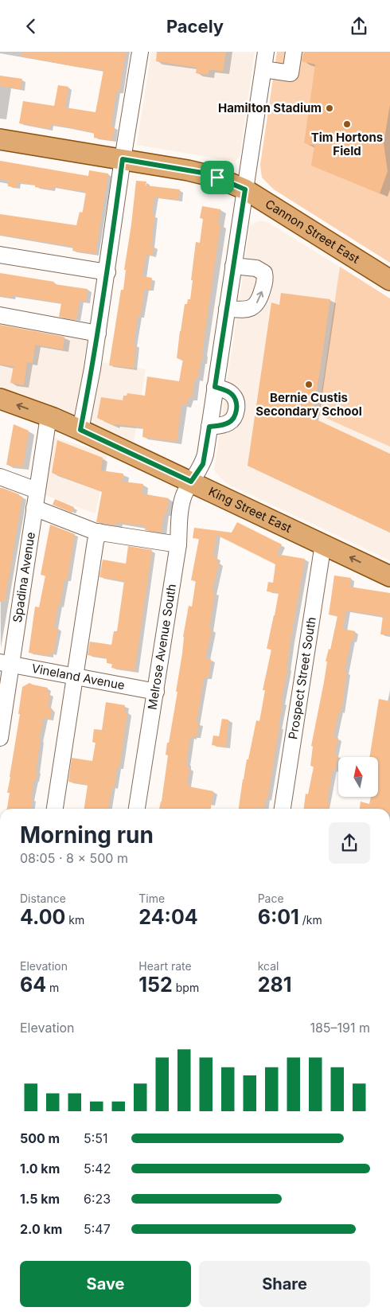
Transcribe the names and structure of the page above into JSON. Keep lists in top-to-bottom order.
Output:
{
  "streets": {
    "main road": ["Cannon Street East", "King Street East"],
    "street": [
      "Spadina Avenue",
      "Melrose Avenue South",
      "Vineland Avenue",
      "Prospect Street South"
    ]
  },
  "crossings": [
    ["Cannon Street East", "Melrose Avenue South"],
    ["King Street East", "Spadina Avenue"],
    ["King Street East", "Melrose Avenue South"],
    ["King Street East", "Prospect Street South"],
    ["Spadina Avenue", "Vineland Avenue"],
    ["Melrose Avenue South", "Vineland Avenue"]
  ],
  "places": ["Hamilton Stadium", "Tim Hortons Field", "Bernie Custis Secondary School"],
  "north": "top",
  "page": {
    "header": "Pacely",
    "heading": ["Morning run", "08:05 · 8 × 500 m"],
    "stats": [
      ["Distance", "4.00 km"],
      ["Time", "24:04"],
      ["Pace", "6:01 /km"],
      ["Elevation", "64 m"],
      ["Heart rate", "152 bpm"],
      ["kcal", "281"]
    ],
    "chart": ["Elevation", "185–191 m"],
    "list": [
      {
        "name": "500 m",
        "note": "5:51"
      },
      {
        "name": "1.0 km",
        "note": "5:42"
      },
      {
        "name": "1.5 km",
        "note": "6:23"
      },
      {
        "name": "2.0 km",
        "note": "5:47"
      }
    ],
    "buttons": ["Save", "Share"]
  }
}
